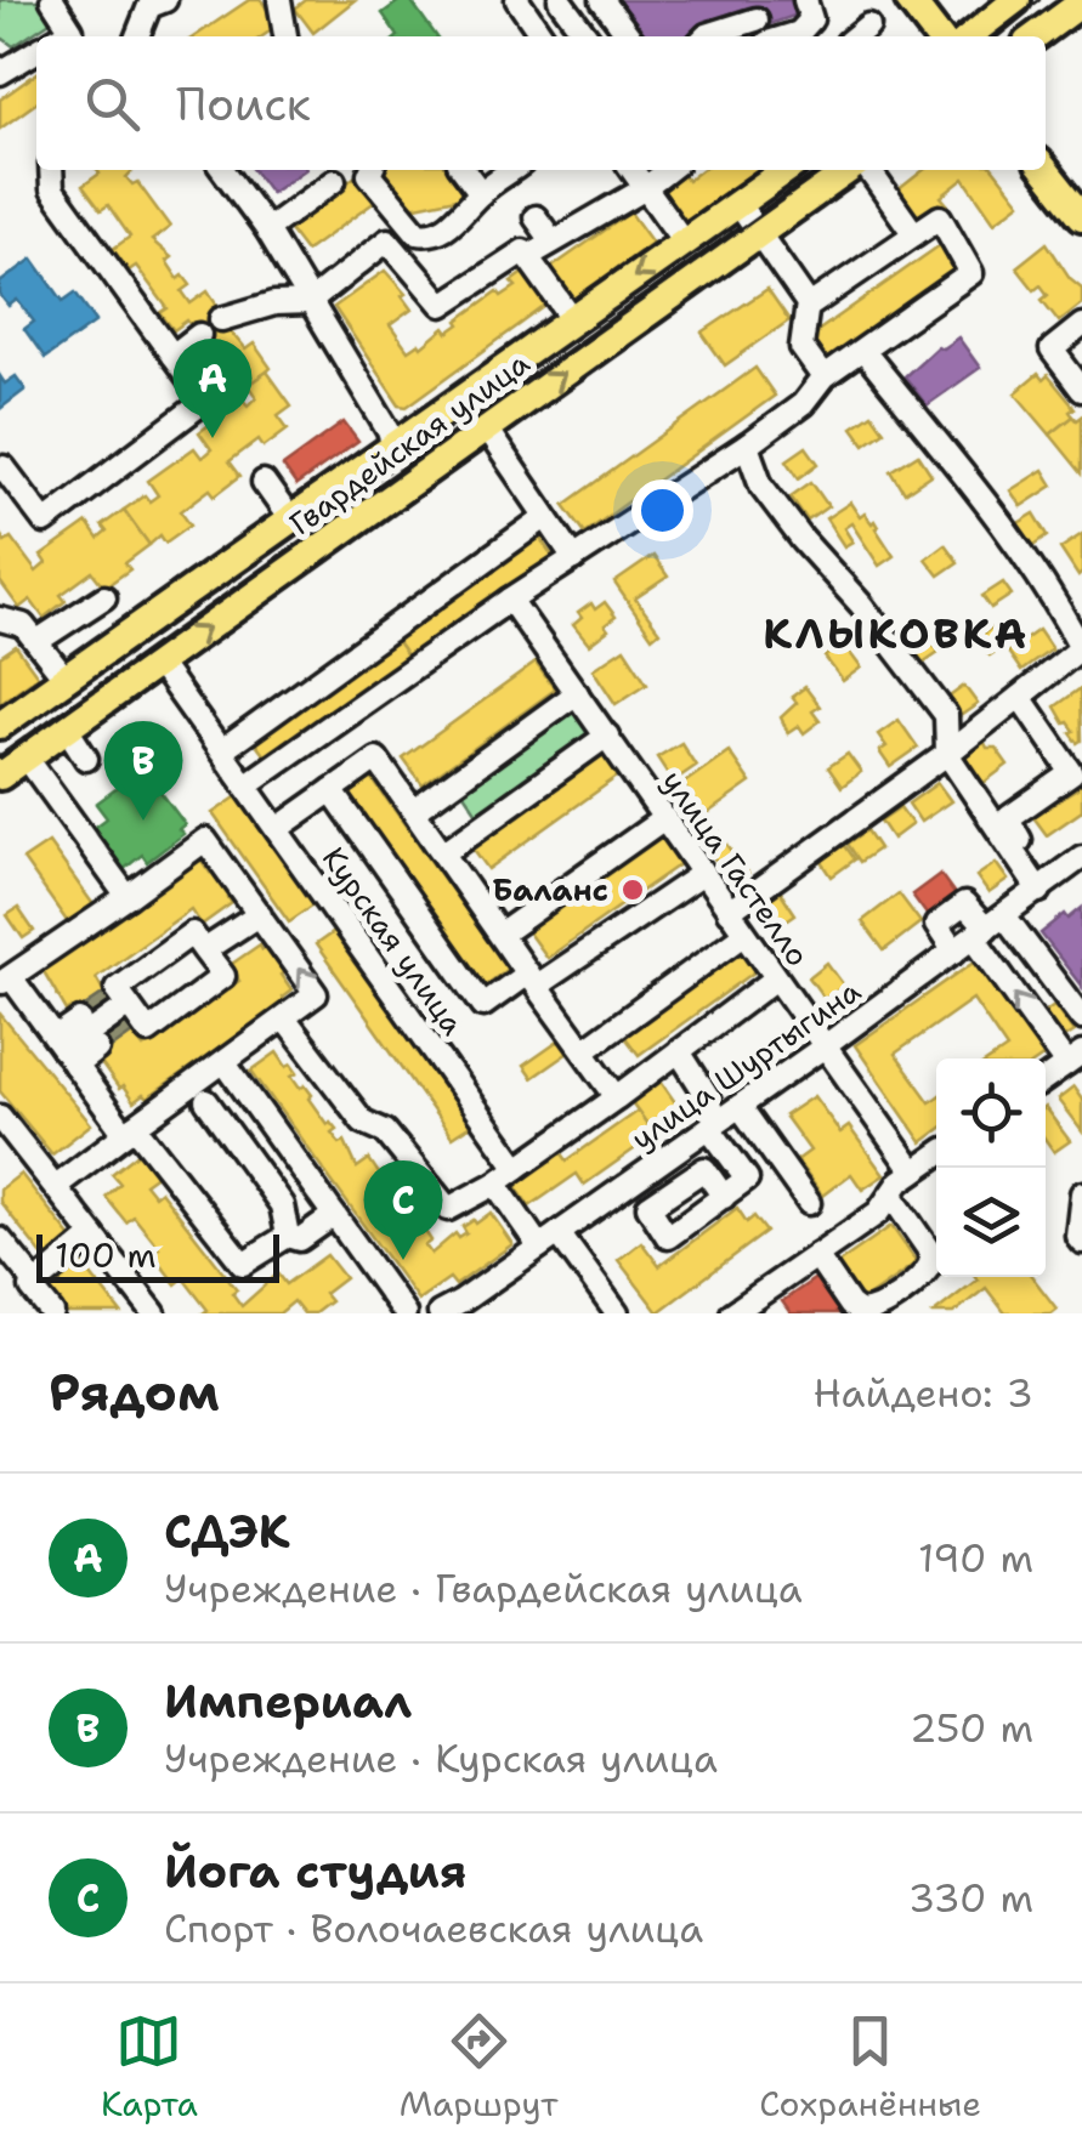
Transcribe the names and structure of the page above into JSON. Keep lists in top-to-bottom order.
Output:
{
  "streets": {
    "main road": ["Гвардейская улица"],
    "street": ["улица Гастелло", "Курская улица", "улица Шуртыгина"]
  },
  "crossings": [
    ["Гвардейская улица", "Курская улица"],
    ["улица Гастелло", "улица Шуртыгина"]
  ],
  "districts": ["КЛЫКОВКА"],
  "places": ["Баланс"],
  "scale_bar": "100 m",
  "page": {
    "search": "Поиск",
    "pins": ["A", "B", "C"],
    "scale": "100 m",
    "heading": ["Рядом", "Найдено: 3"],
    "list": [
      {
        "mark": "A",
        "name": "СДЭК",
        "note": "Учреждение · Гвардейская улица",
        "value": "190 m"
      },
      {
        "mark": "B",
        "name": "Империал",
        "note": "Учреждение · Курская улица",
        "value": "250 m"
      },
      {
        "mark": "C",
        "name": "Йога студия",
        "note": "Спорт · Волочаевская улица",
        "value": "330 m"
      }
    ],
    "nav": ["Карта", "Маршрут", "Сохранённые"]
  }
}
